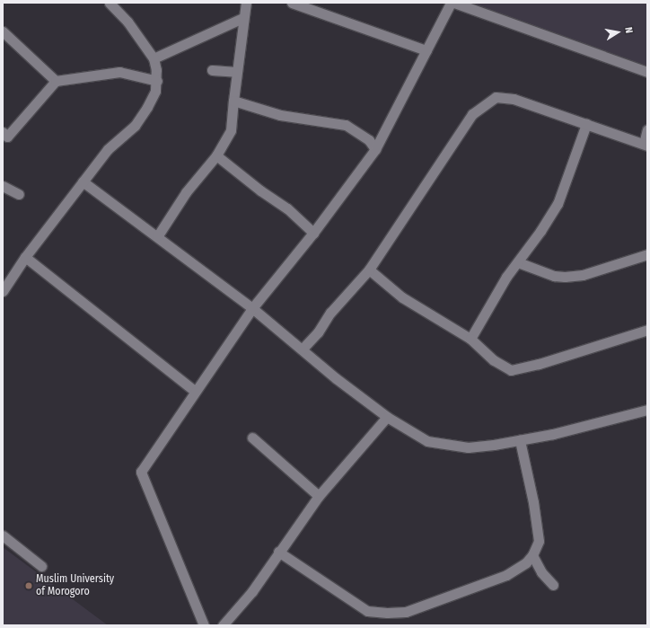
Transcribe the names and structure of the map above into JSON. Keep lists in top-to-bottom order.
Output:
{
  "places": ["Muslim University of Morogoro"],
  "north": "right"
}
